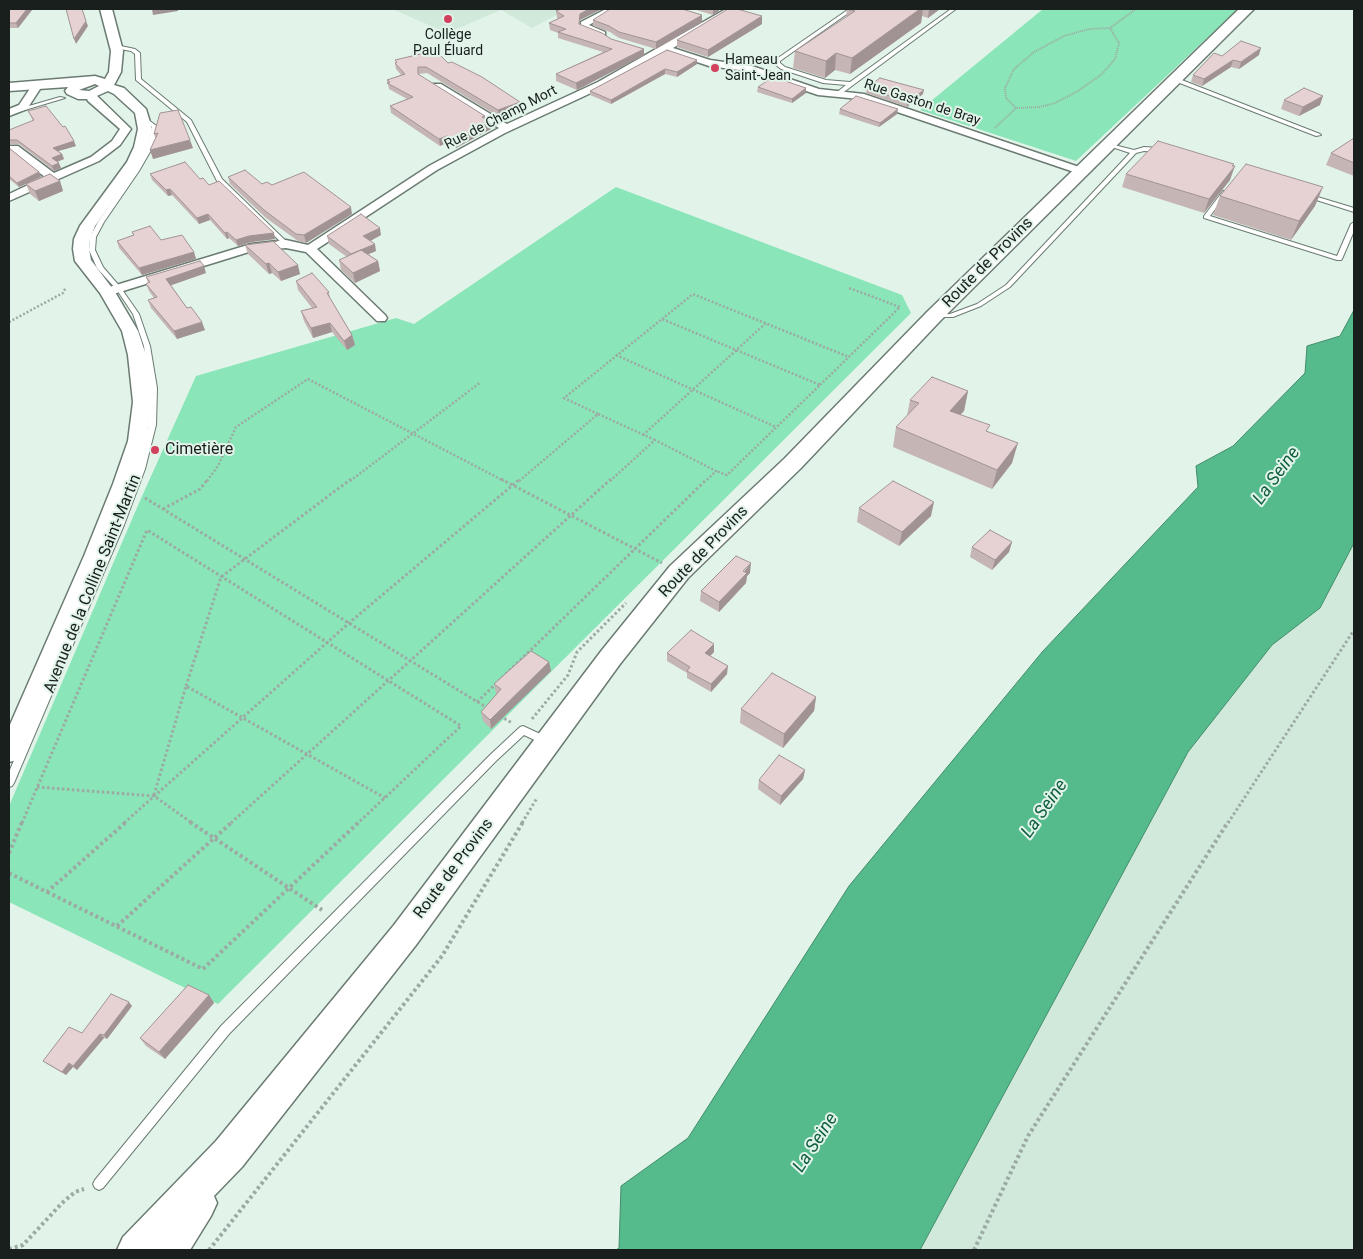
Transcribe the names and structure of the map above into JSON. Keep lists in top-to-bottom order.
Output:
{
  "streets": {
    "main road": ["Route de Provins"],
    "street": ["Rue Gaston de Bray", "Rue de Champ Mort", "Avenue de la Colline Saint-Martin"]
  },
  "crossings": [
    ["Rue Gaston de Bray", "Rue de Champ Mort"],
    ["Rue Gaston de Bray", "Route de Provins"]
  ],
  "water": ["La Seine"],
  "places": ["Collège Paul Éluard", "Hameau Saint-Jean", "Cimetière"]
}
